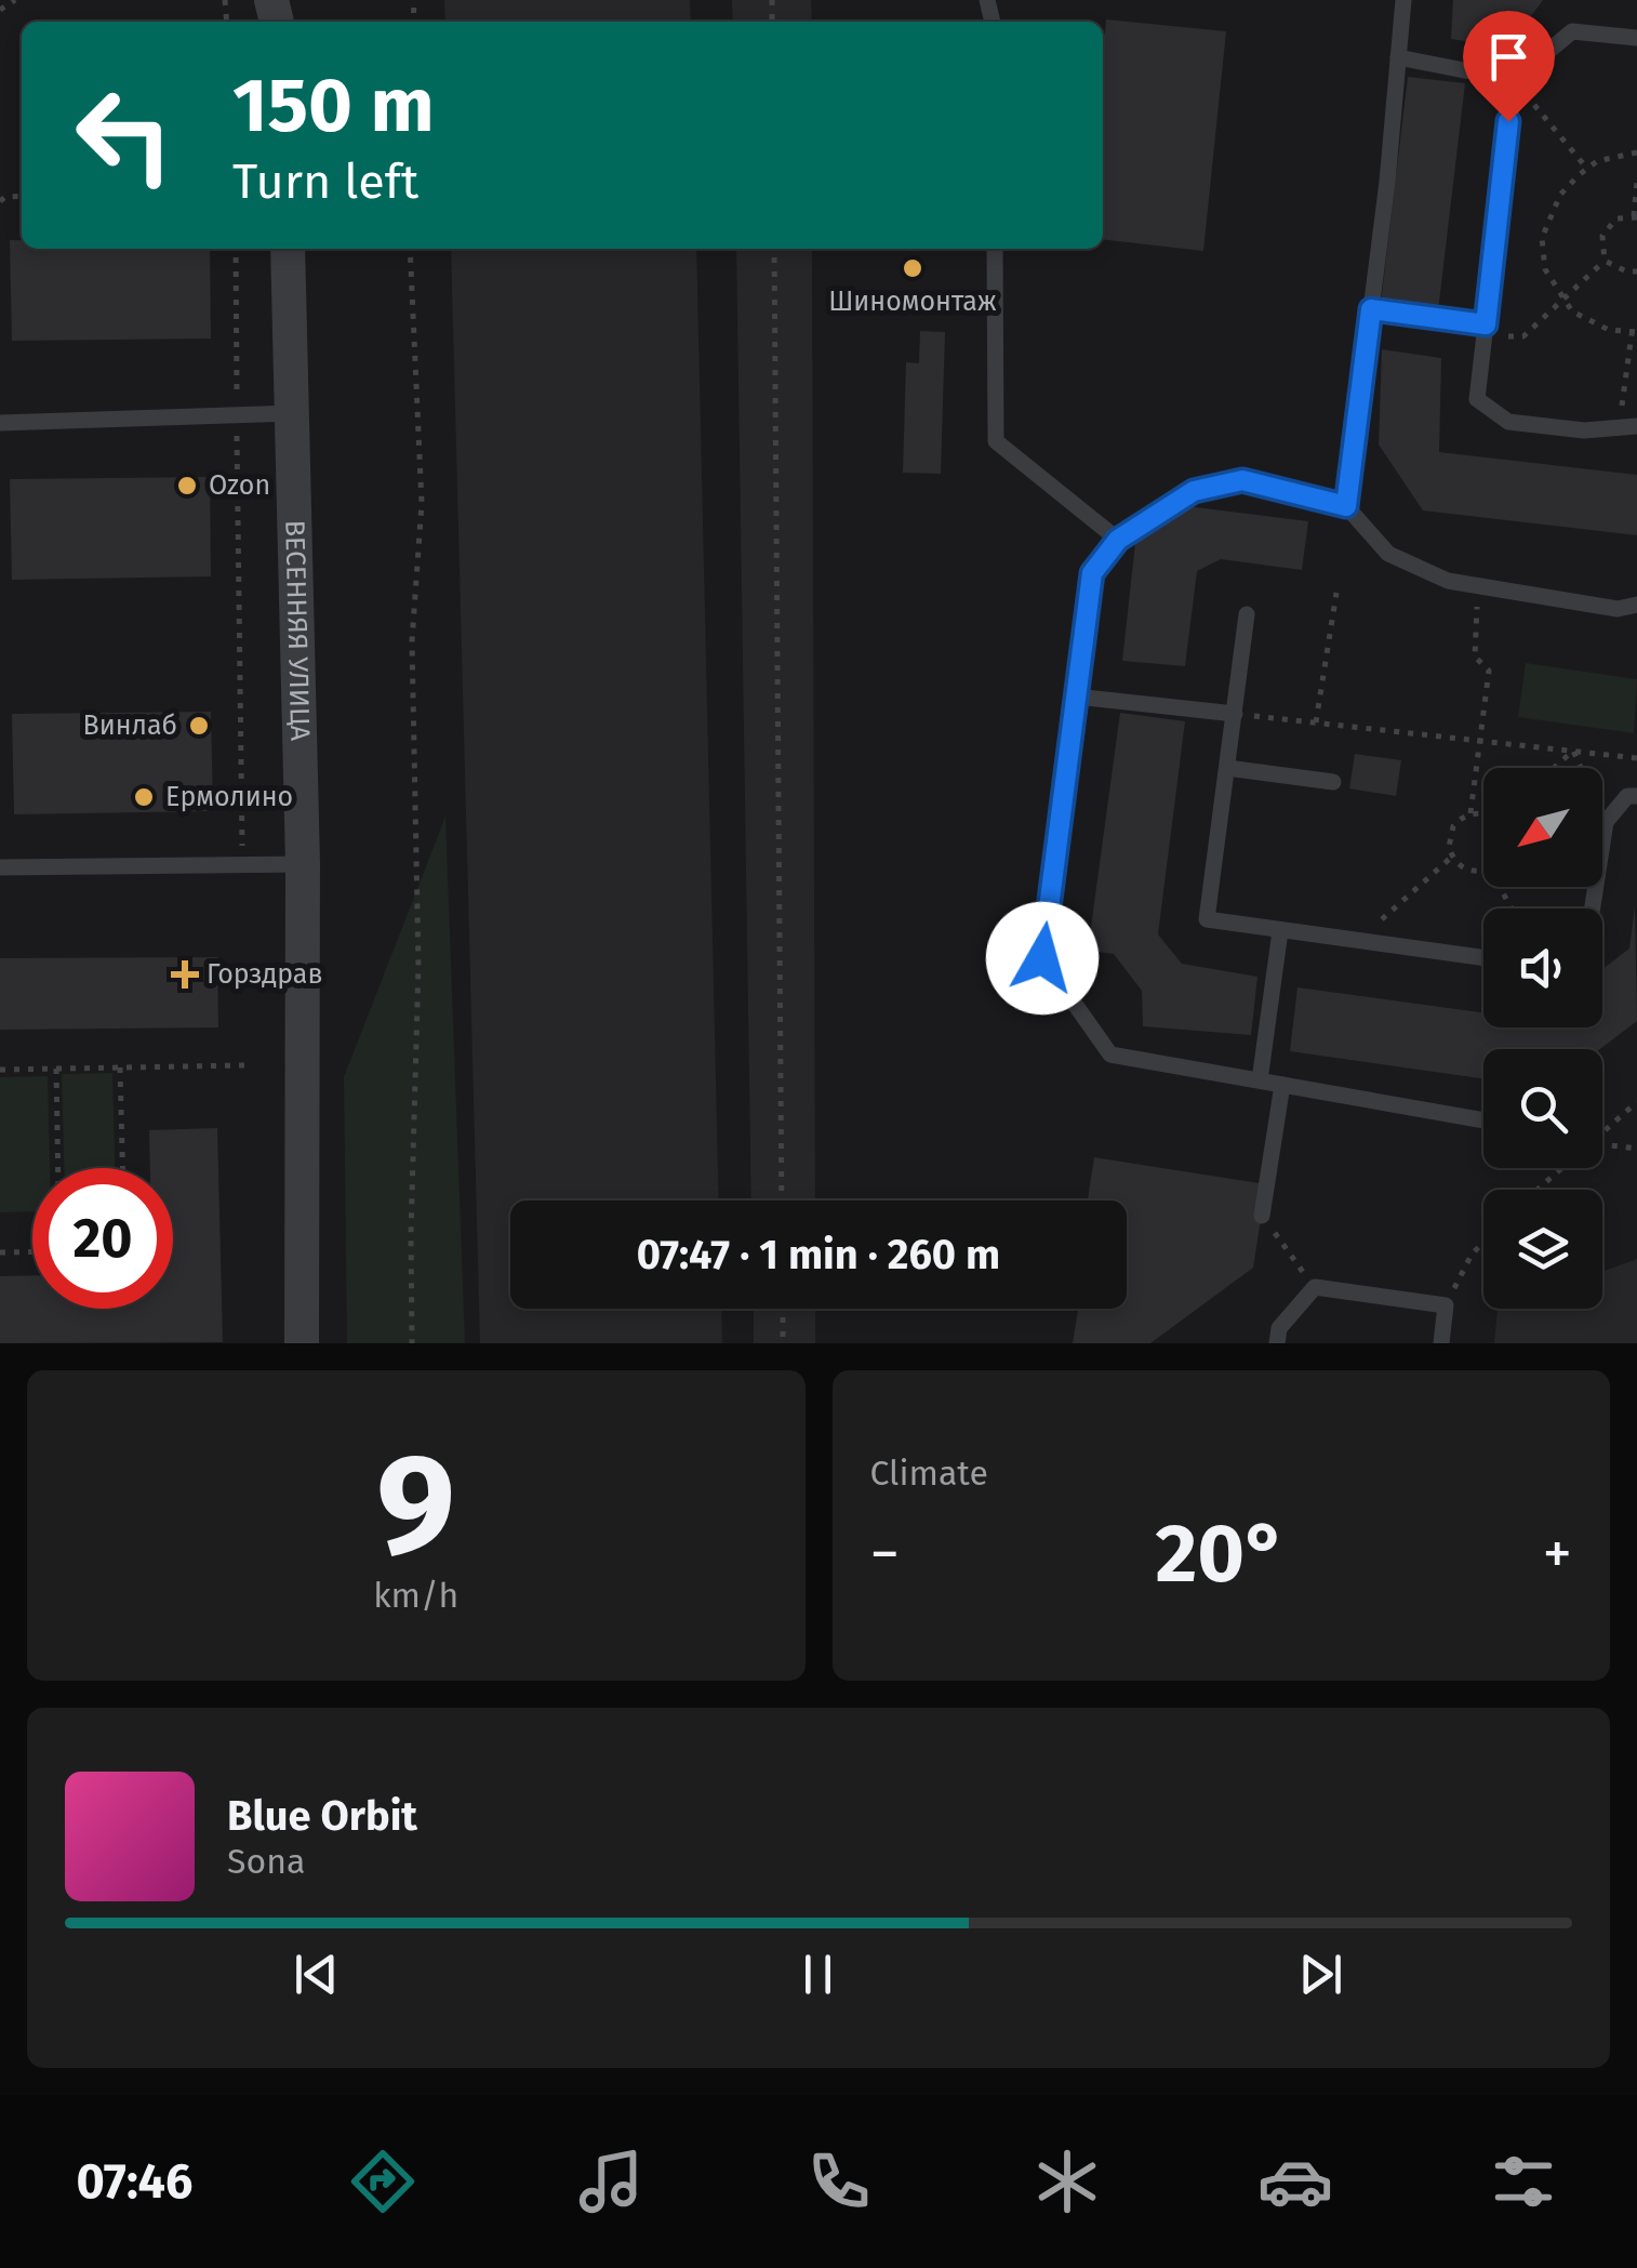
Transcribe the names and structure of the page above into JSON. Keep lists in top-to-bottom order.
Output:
{
  "streets": {
    "street": ["ВЕСЕННЯЯ УЛИЦА"]
  },
  "places": {
    "other": [
      "Шиномонтаж",
      "Ozon",
      "Винлаб",
      "Ермолино"
    ],
    "health": ["Горздрав"]
  },
  "north": "bottom left",
  "page": {
    "turn": ["150 m", "Turn left"],
    "limit": "20",
    "trip": "07:47 · 1 min · 260 m",
    "tile": [
      ["9", "km/h"],
      "Climate"
    ],
    "heat": ["−", "20°", "+"],
    "song": ["Blue Orbit", "Sona"],
    "tabs": "07:46"
  }
}
